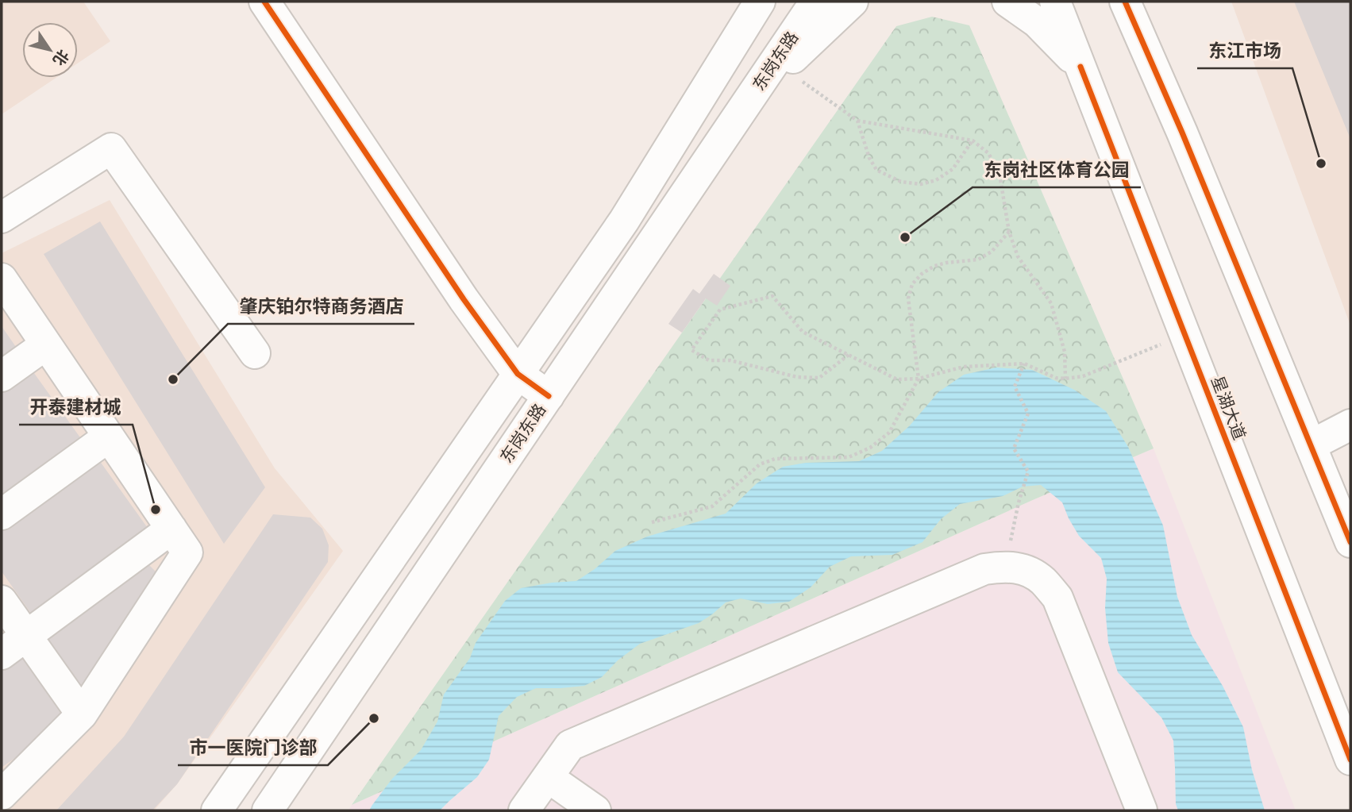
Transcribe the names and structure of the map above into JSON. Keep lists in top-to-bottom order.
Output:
{
  "streets": {
    "main road": ["东岗东路", "星湖大道"]
  },
  "places": [
    "东江市场",
    "东岗社区体育公园",
    "肇庆铂尔特商务酒店",
    "开泰建材城",
    "市一医院门诊部"
  ],
  "north": "bottom right"
}
